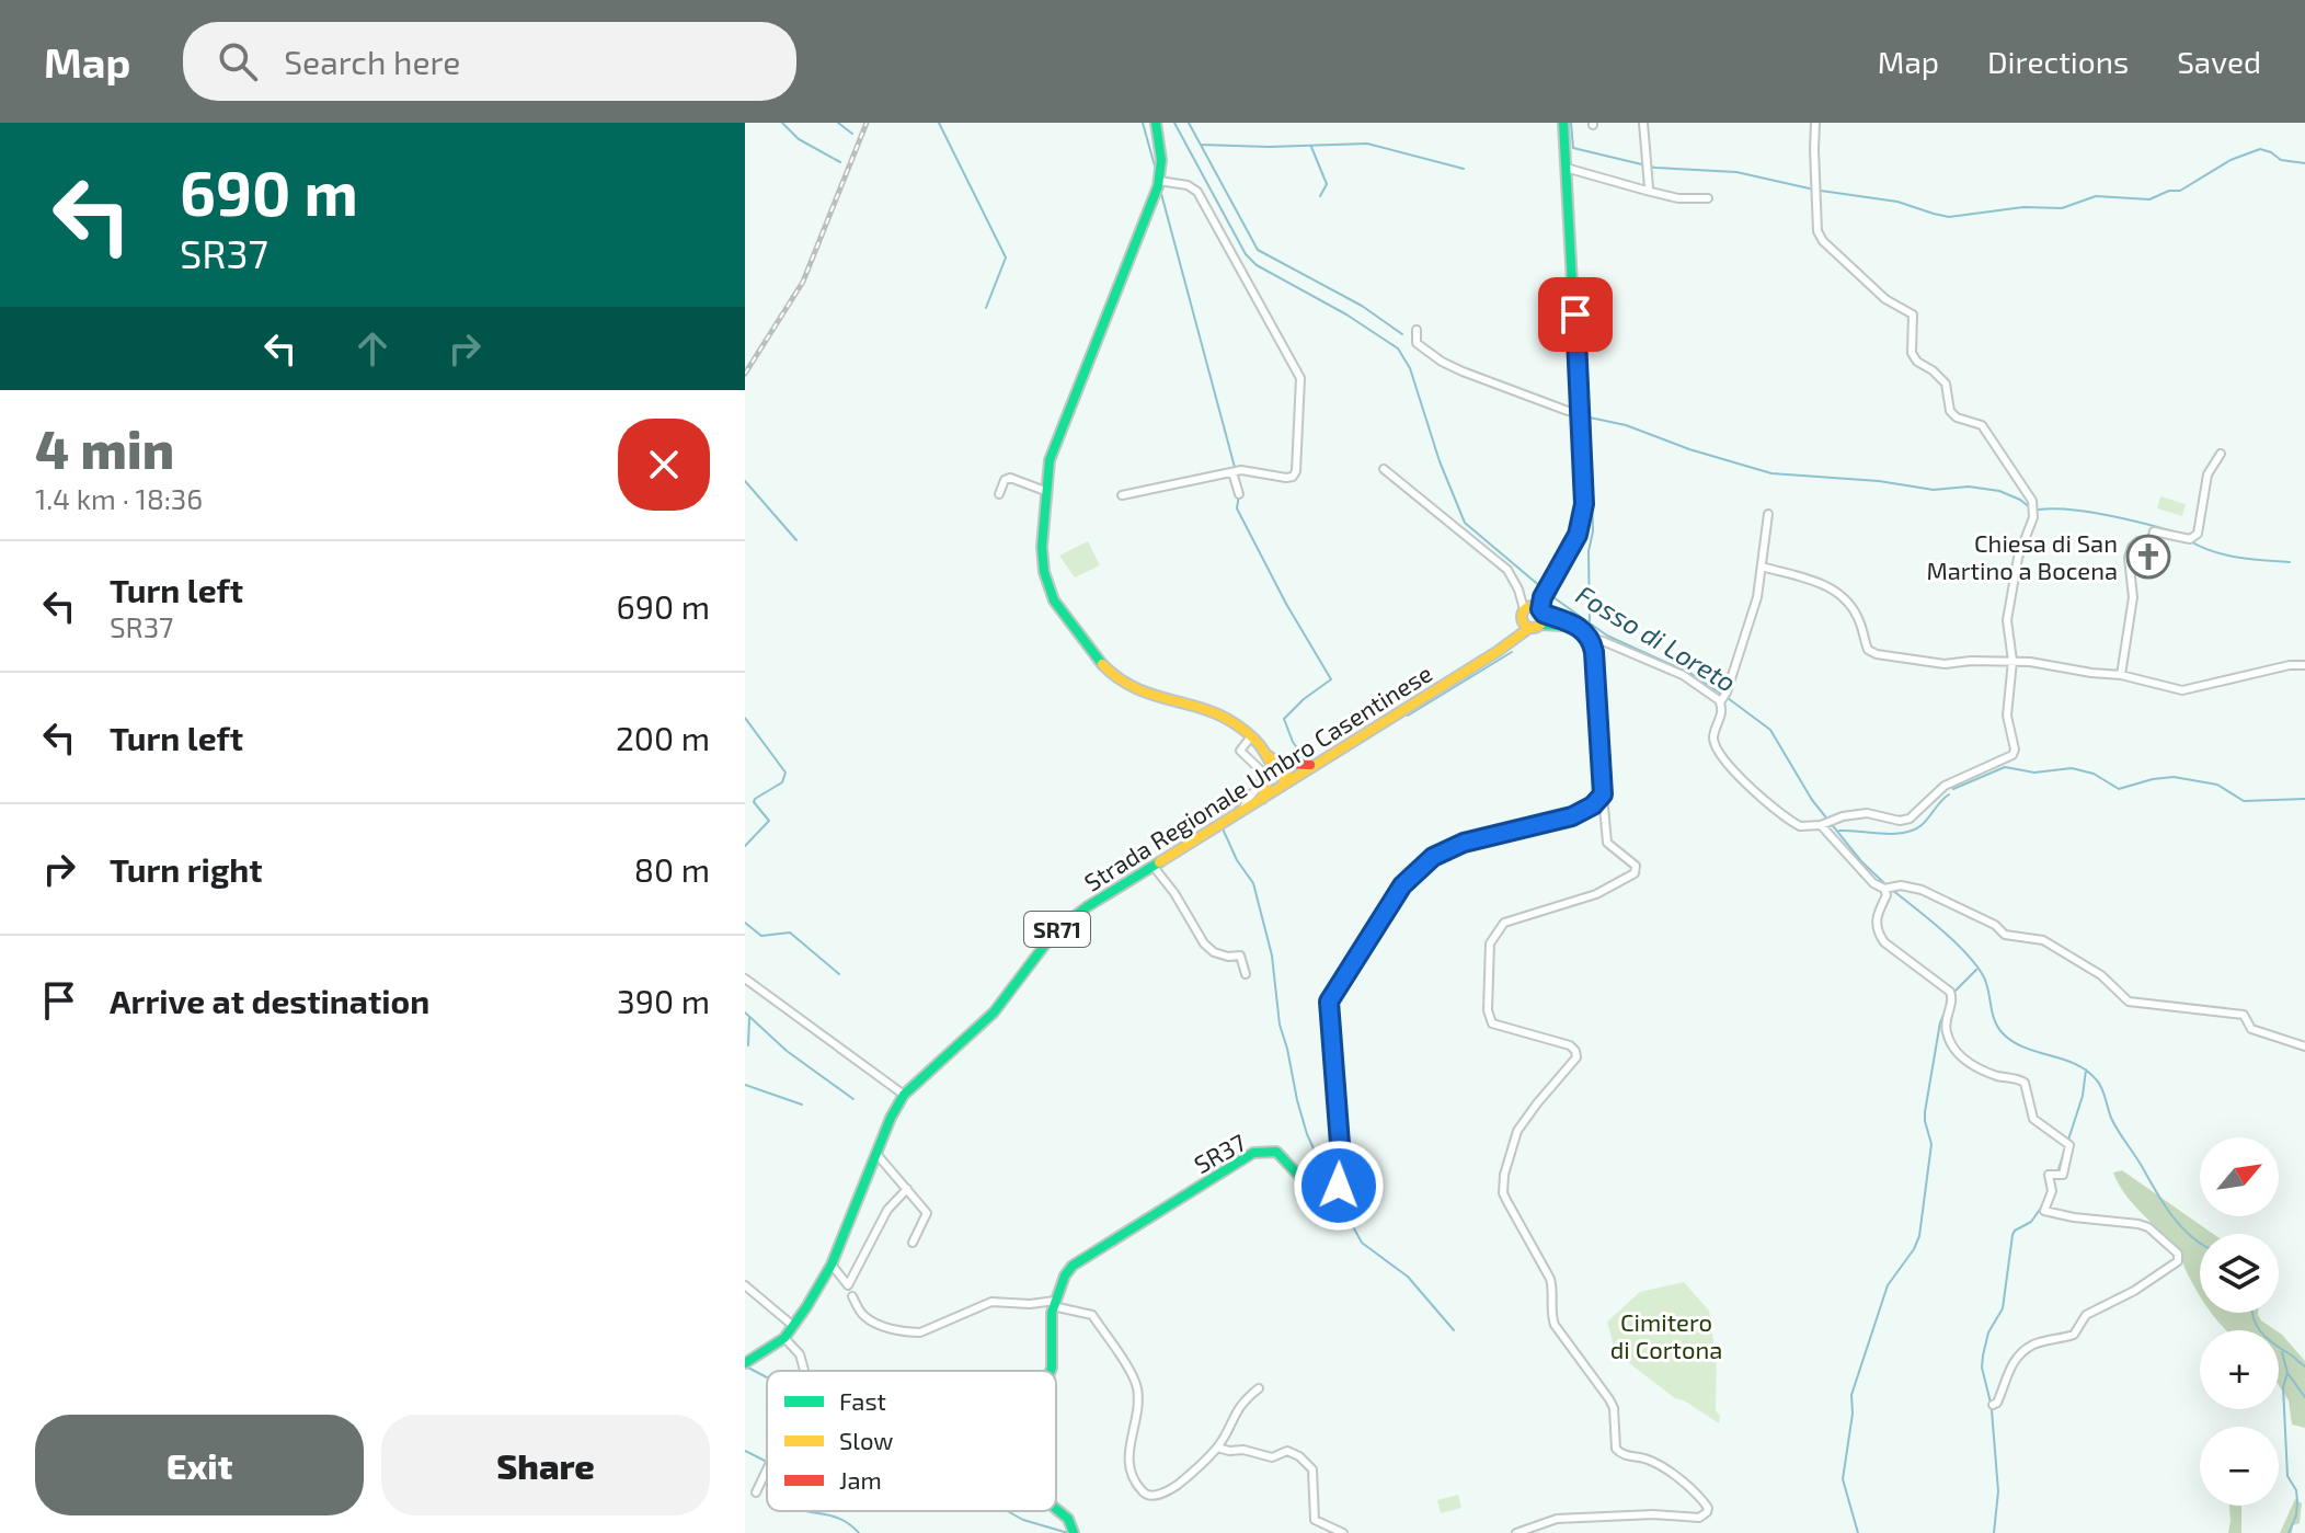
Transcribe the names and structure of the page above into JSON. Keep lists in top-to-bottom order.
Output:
{
  "streets": {
    "main road": ["Strada Regionale Umbro Casentinese", "SR71", "SR37"]
  },
  "crossings": [
    ["Strada Regionale Umbro Casentinese", "SR71"]
  ],
  "water": ["Fosso di Loreto"],
  "parks": ["Cimitero di Cortona"],
  "places": {
    "church": ["Chiesa di San Martino a Bocena"]
  },
  "legend": ["Fast", "Slow", "Jam"],
  "north": "top right",
  "page": {
    "header": "Map",
    "search": "Search here",
    "nav": ["Map", "Directions", "Saved"],
    "turn": ["690 m", "SR37"],
    "heading": ["4 min", "1.4 km · 18:36"],
    "list": [
      {
        "name": "Turn left",
        "note": "SR37",
        "value": "690 m"
      },
      {
        "name": "Turn left",
        "value": "200 m"
      },
      {
        "name": "Turn right",
        "value": "80 m"
      },
      {
        "name": "Arrive at destination",
        "value": "390 m"
      }
    ],
    "map_buttons": ["+", "−"],
    "buttons": ["Exit", "Share"]
  }
}
